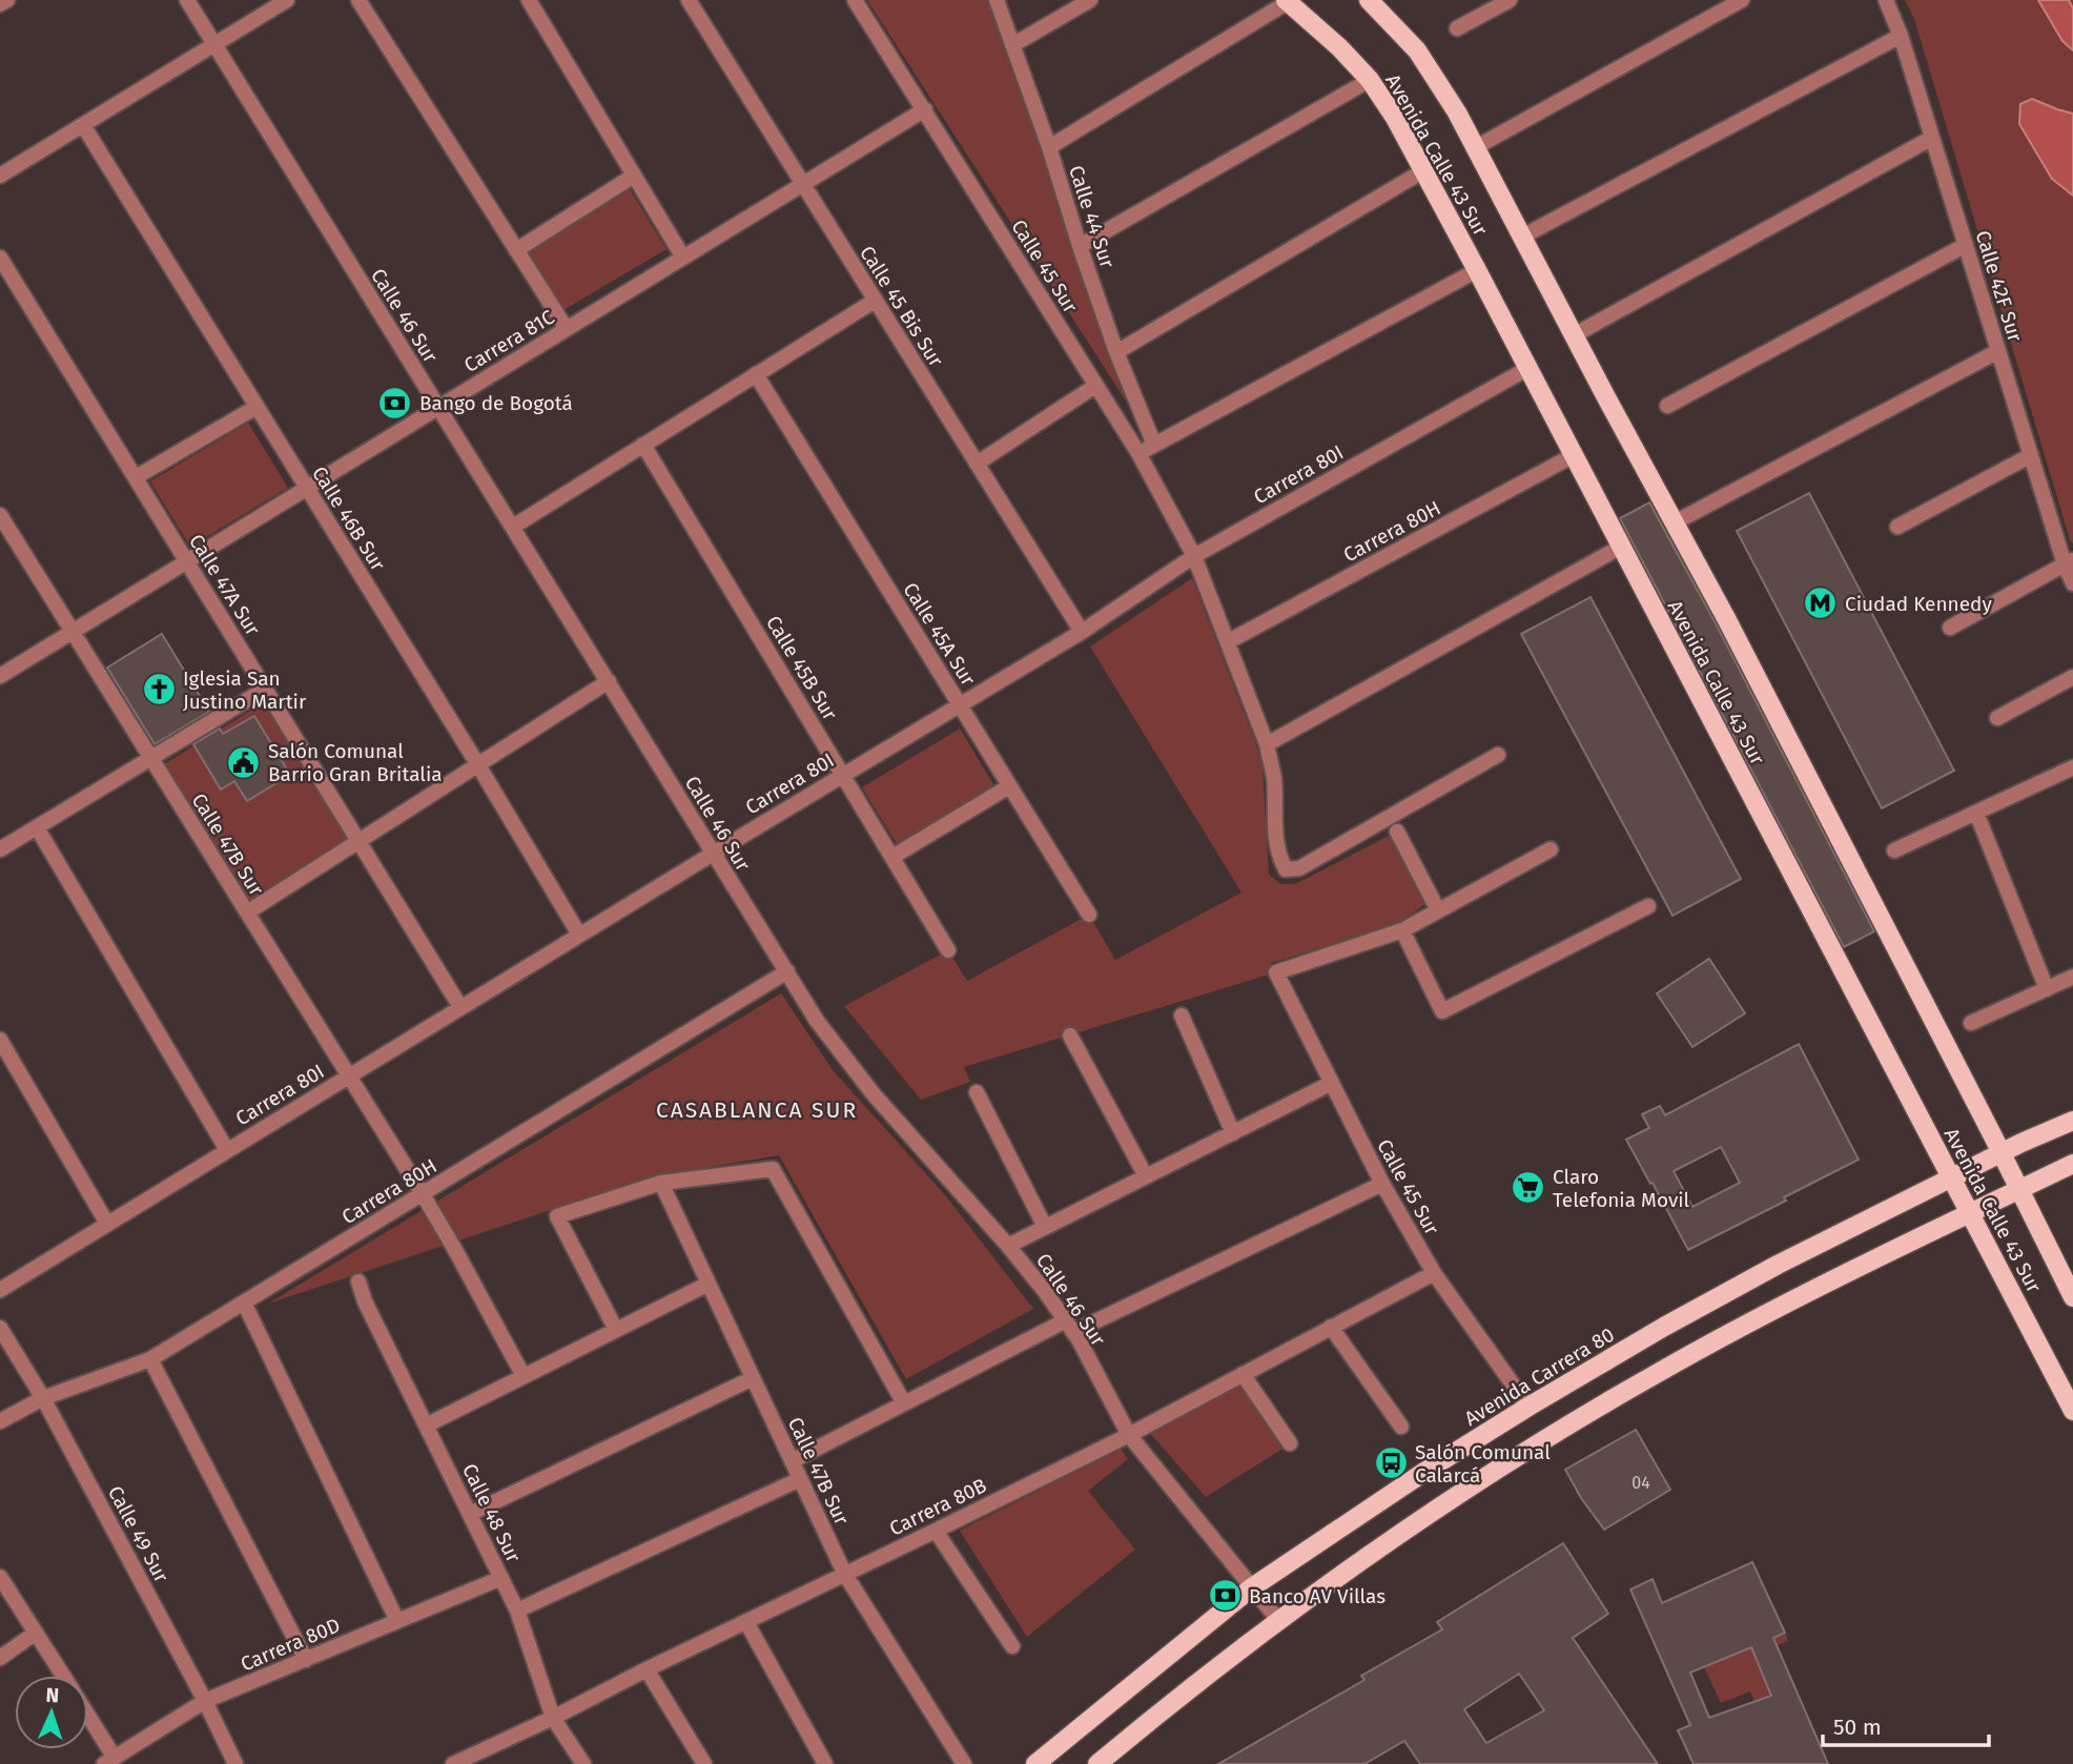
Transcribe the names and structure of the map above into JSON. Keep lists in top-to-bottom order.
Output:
{
  "streets": {
    "main road": ["Avenida Calle 43 Sur", "Avenida Carrera 80"],
    "street": [
      "Calle 44 Sur",
      "Calle 45 Sur",
      "Calle 42F Sur",
      "Calle 45 Bis Sur",
      "Calle 46 Sur",
      "Carrera 81C",
      "Carrera 80I",
      "Calle 46B Sur",
      "Carrera 80H",
      "Calle 47A Sur",
      "Calle 45A Sur",
      "Calle 45B Sur",
      "Calle 47B Sur",
      "Carrera 80B",
      "Calle 48 Sur",
      "Calle 49 Sur",
      "Carrera 80D"
    ]
  },
  "crossings": [
    ["Avenida Calle 43 Sur", "Carrera 80I"],
    ["Avenida Calle 43 Sur", "Carrera 80H"],
    ["Avenida Calle 43 Sur", "Avenida Carrera 80"],
    ["Calle 45 Sur", "Carrera 81C"],
    ["Calle 45 Sur", "Carrera 80I"],
    ["Calle 45 Sur", "Carrera 80H"],
    ["Calle 45 Sur", "Avenida Carrera 80"],
    ["Calle 45 Sur", "Carrera 80B"],
    ["Calle 45 Bis Sur", "Carrera 81C"],
    ["Calle 45 Bis Sur", "Carrera 80I"],
    ["Calle 46 Sur", "Carrera 81C"],
    ["Calle 46 Sur", "Carrera 80I"],
    ["Calle 46 Sur", "Carrera 80H"],
    ["Calle 46 Sur", "Avenida Carrera 80"],
    ["Calle 46 Sur", "Carrera 80B"],
    ["Carrera 81C", "Calle 46B Sur"],
    ["Carrera 81C", "Calle 47A Sur"],
    ["Carrera 81C", "Calle 47B Sur"],
    ["Carrera 80I", "Calle 46B Sur"],
    ["Carrera 80I", "Calle 47A Sur"],
    ["Carrera 80I", "Calle 45A Sur"],
    ["Carrera 80I", "Calle 45B Sur"],
    ["Carrera 80I", "Calle 47B Sur"],
    ["Carrera 80H", "Calle 47B Sur"],
    ["Carrera 80H", "Calle 49 Sur"],
    ["Calle 47B Sur", "Carrera 80B"],
    ["Carrera 80B", "Calle 48 Sur"],
    ["Calle 48 Sur", "Carrera 80D"],
    ["Calle 49 Sur", "Carrera 80D"]
  ],
  "districts": ["CASABLANCA SUR"],
  "places": {
    "bank": ["Bango de Bogotá", "Banco AV Villas"],
    "metro station": ["Ciudad Kennedy"],
    "church": ["Iglesia San Justino Martir"],
    "public building": ["Salón Comunal Barrio Gran Britalia"],
    "supermarket": ["Claro Telefonia Movil"],
    "bus stop": ["Salón Comunal Calarcá"]
  },
  "house_numbers": ["04"],
  "scale_bar": "50 m",
  "north": "top"
}
